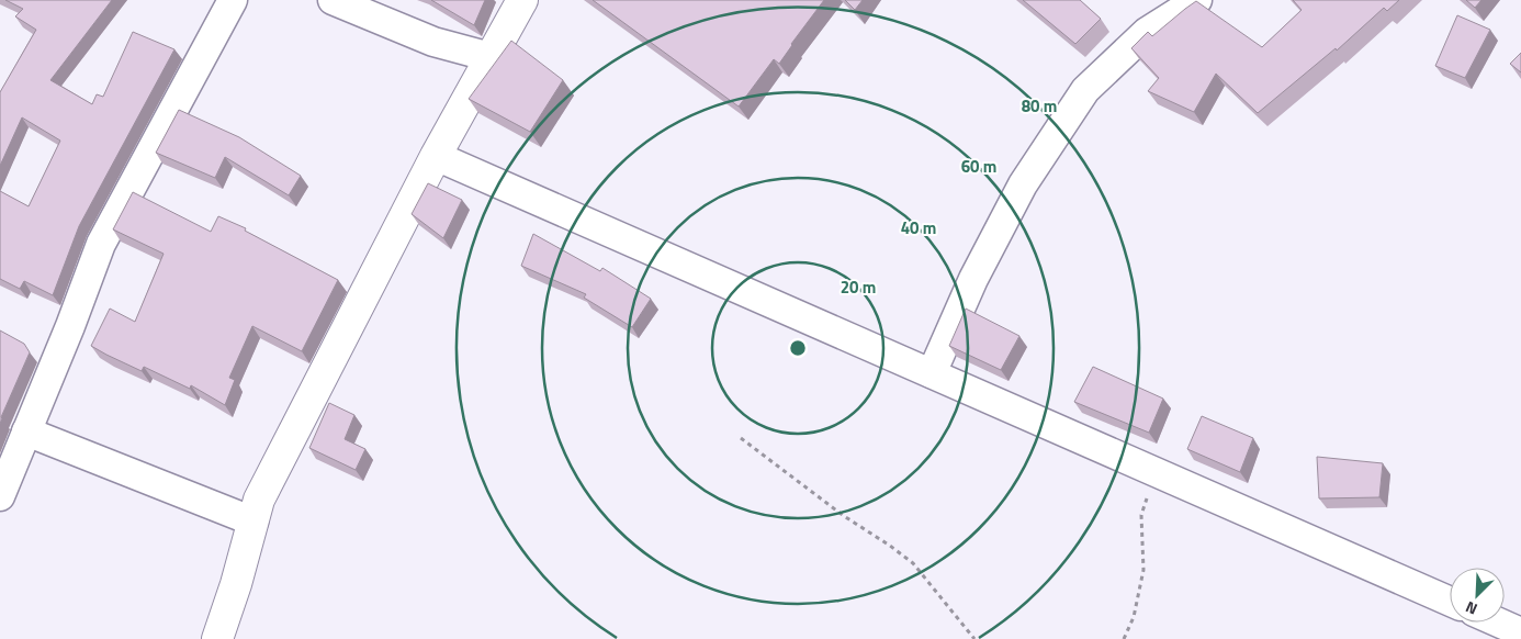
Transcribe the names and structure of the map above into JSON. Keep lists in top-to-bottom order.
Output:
{
  "north": "bottom left",
  "rings": [
    "80 m",
    "60 m",
    "40 m",
    "20 m"
  ]
}
